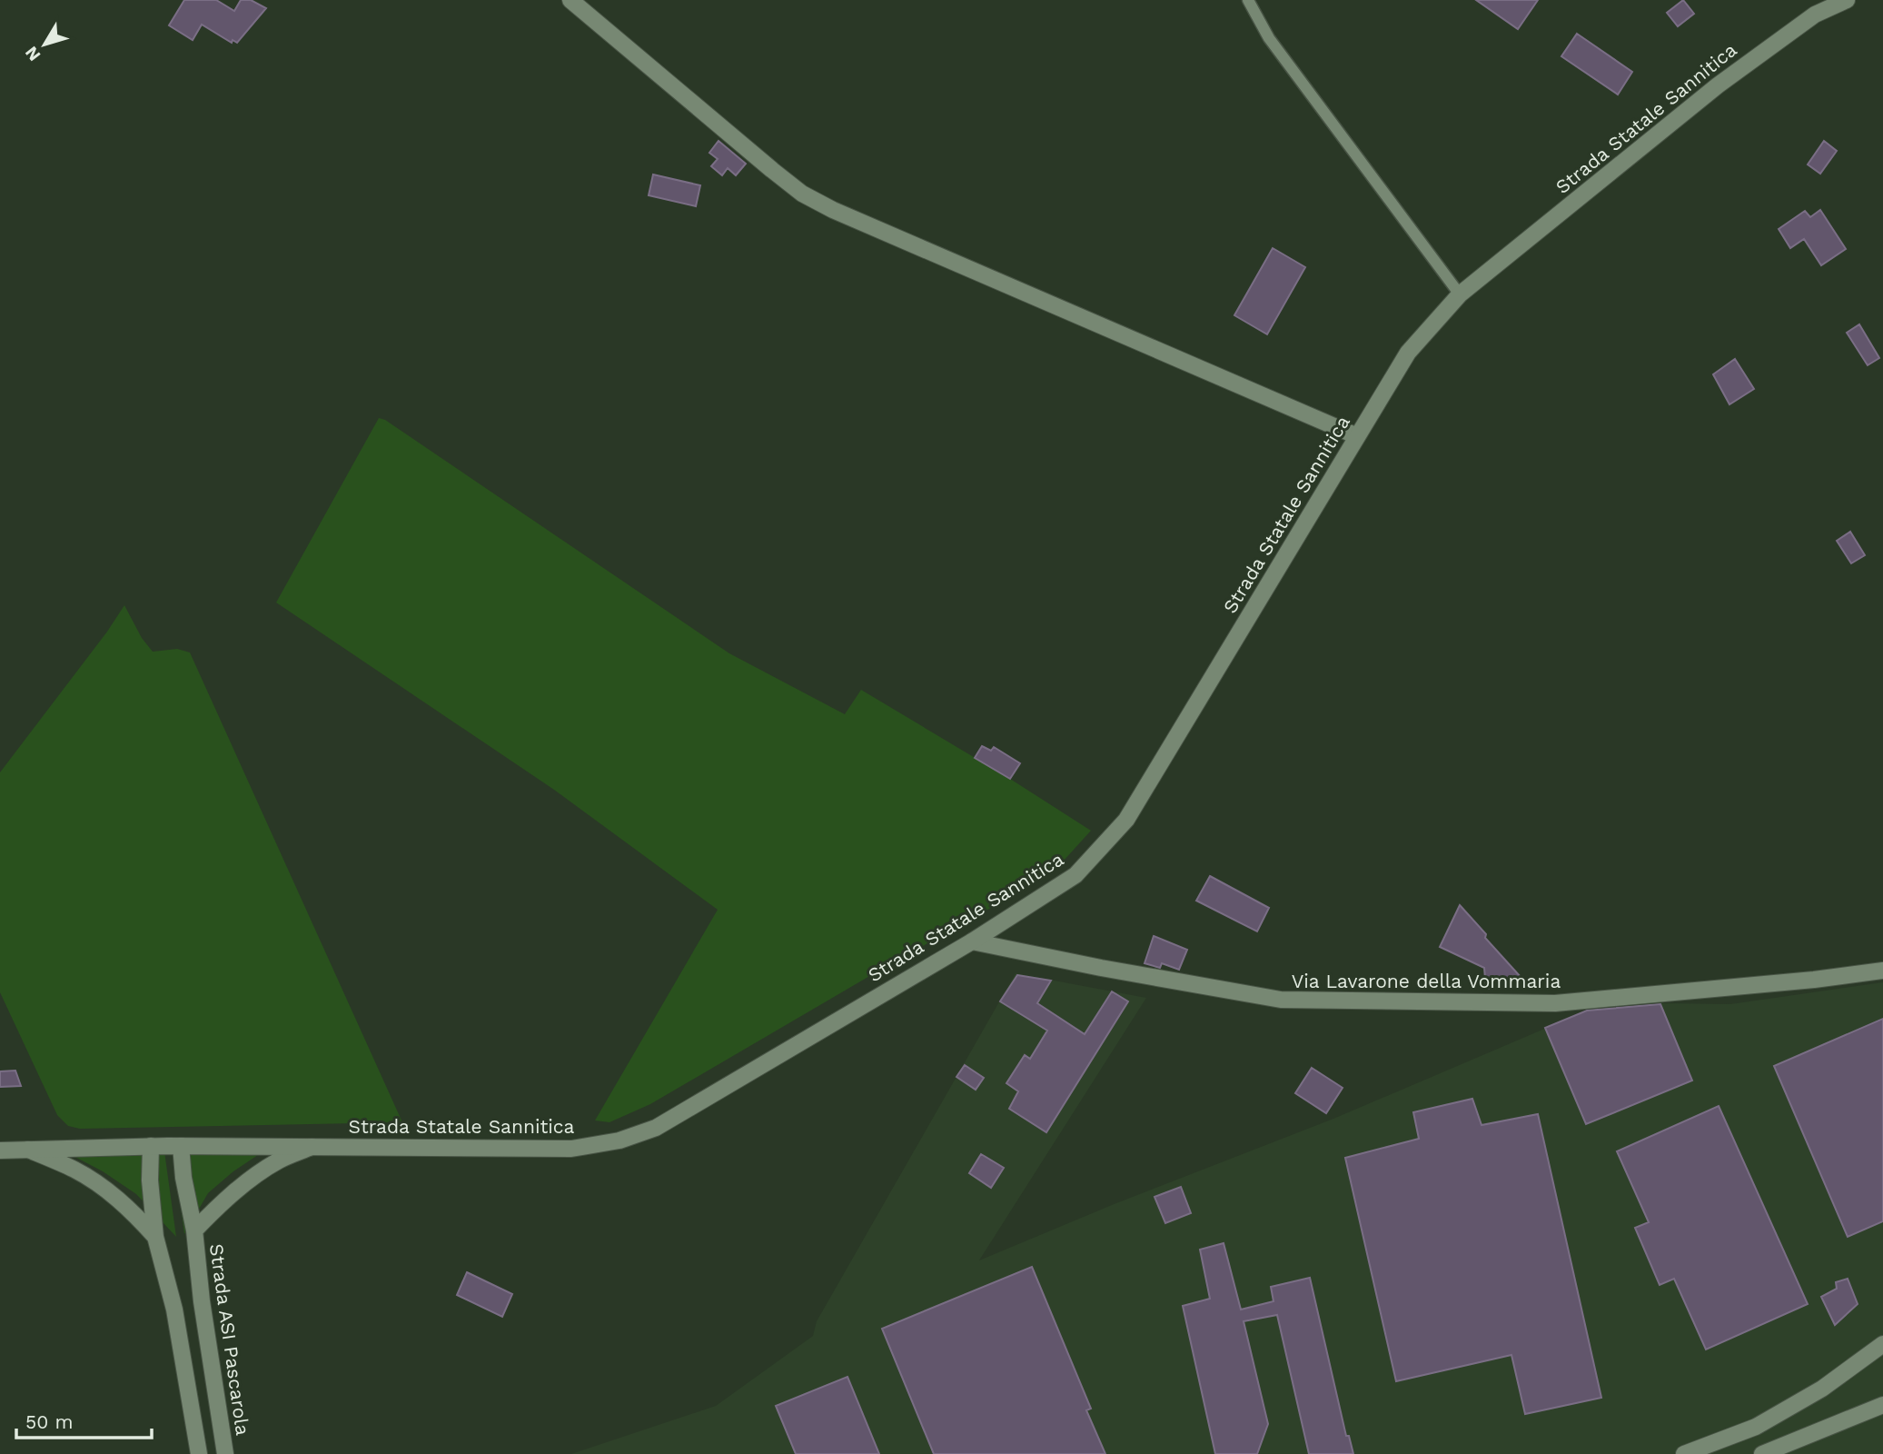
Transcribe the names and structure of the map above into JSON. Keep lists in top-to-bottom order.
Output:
{
  "streets": {
    "street": ["Strada Statale Sannitica", "Via Lavarone della Vommaria", "Strada ASI Pascarola"]
  },
  "crossings": [
    ["Strada Statale Sannitica", "Via Lavarone della Vommaria"],
    ["Strada Statale Sannitica", "Strada ASI Pascarola"]
  ],
  "scale_bar": "50 m",
  "north": "bottom left"
}
